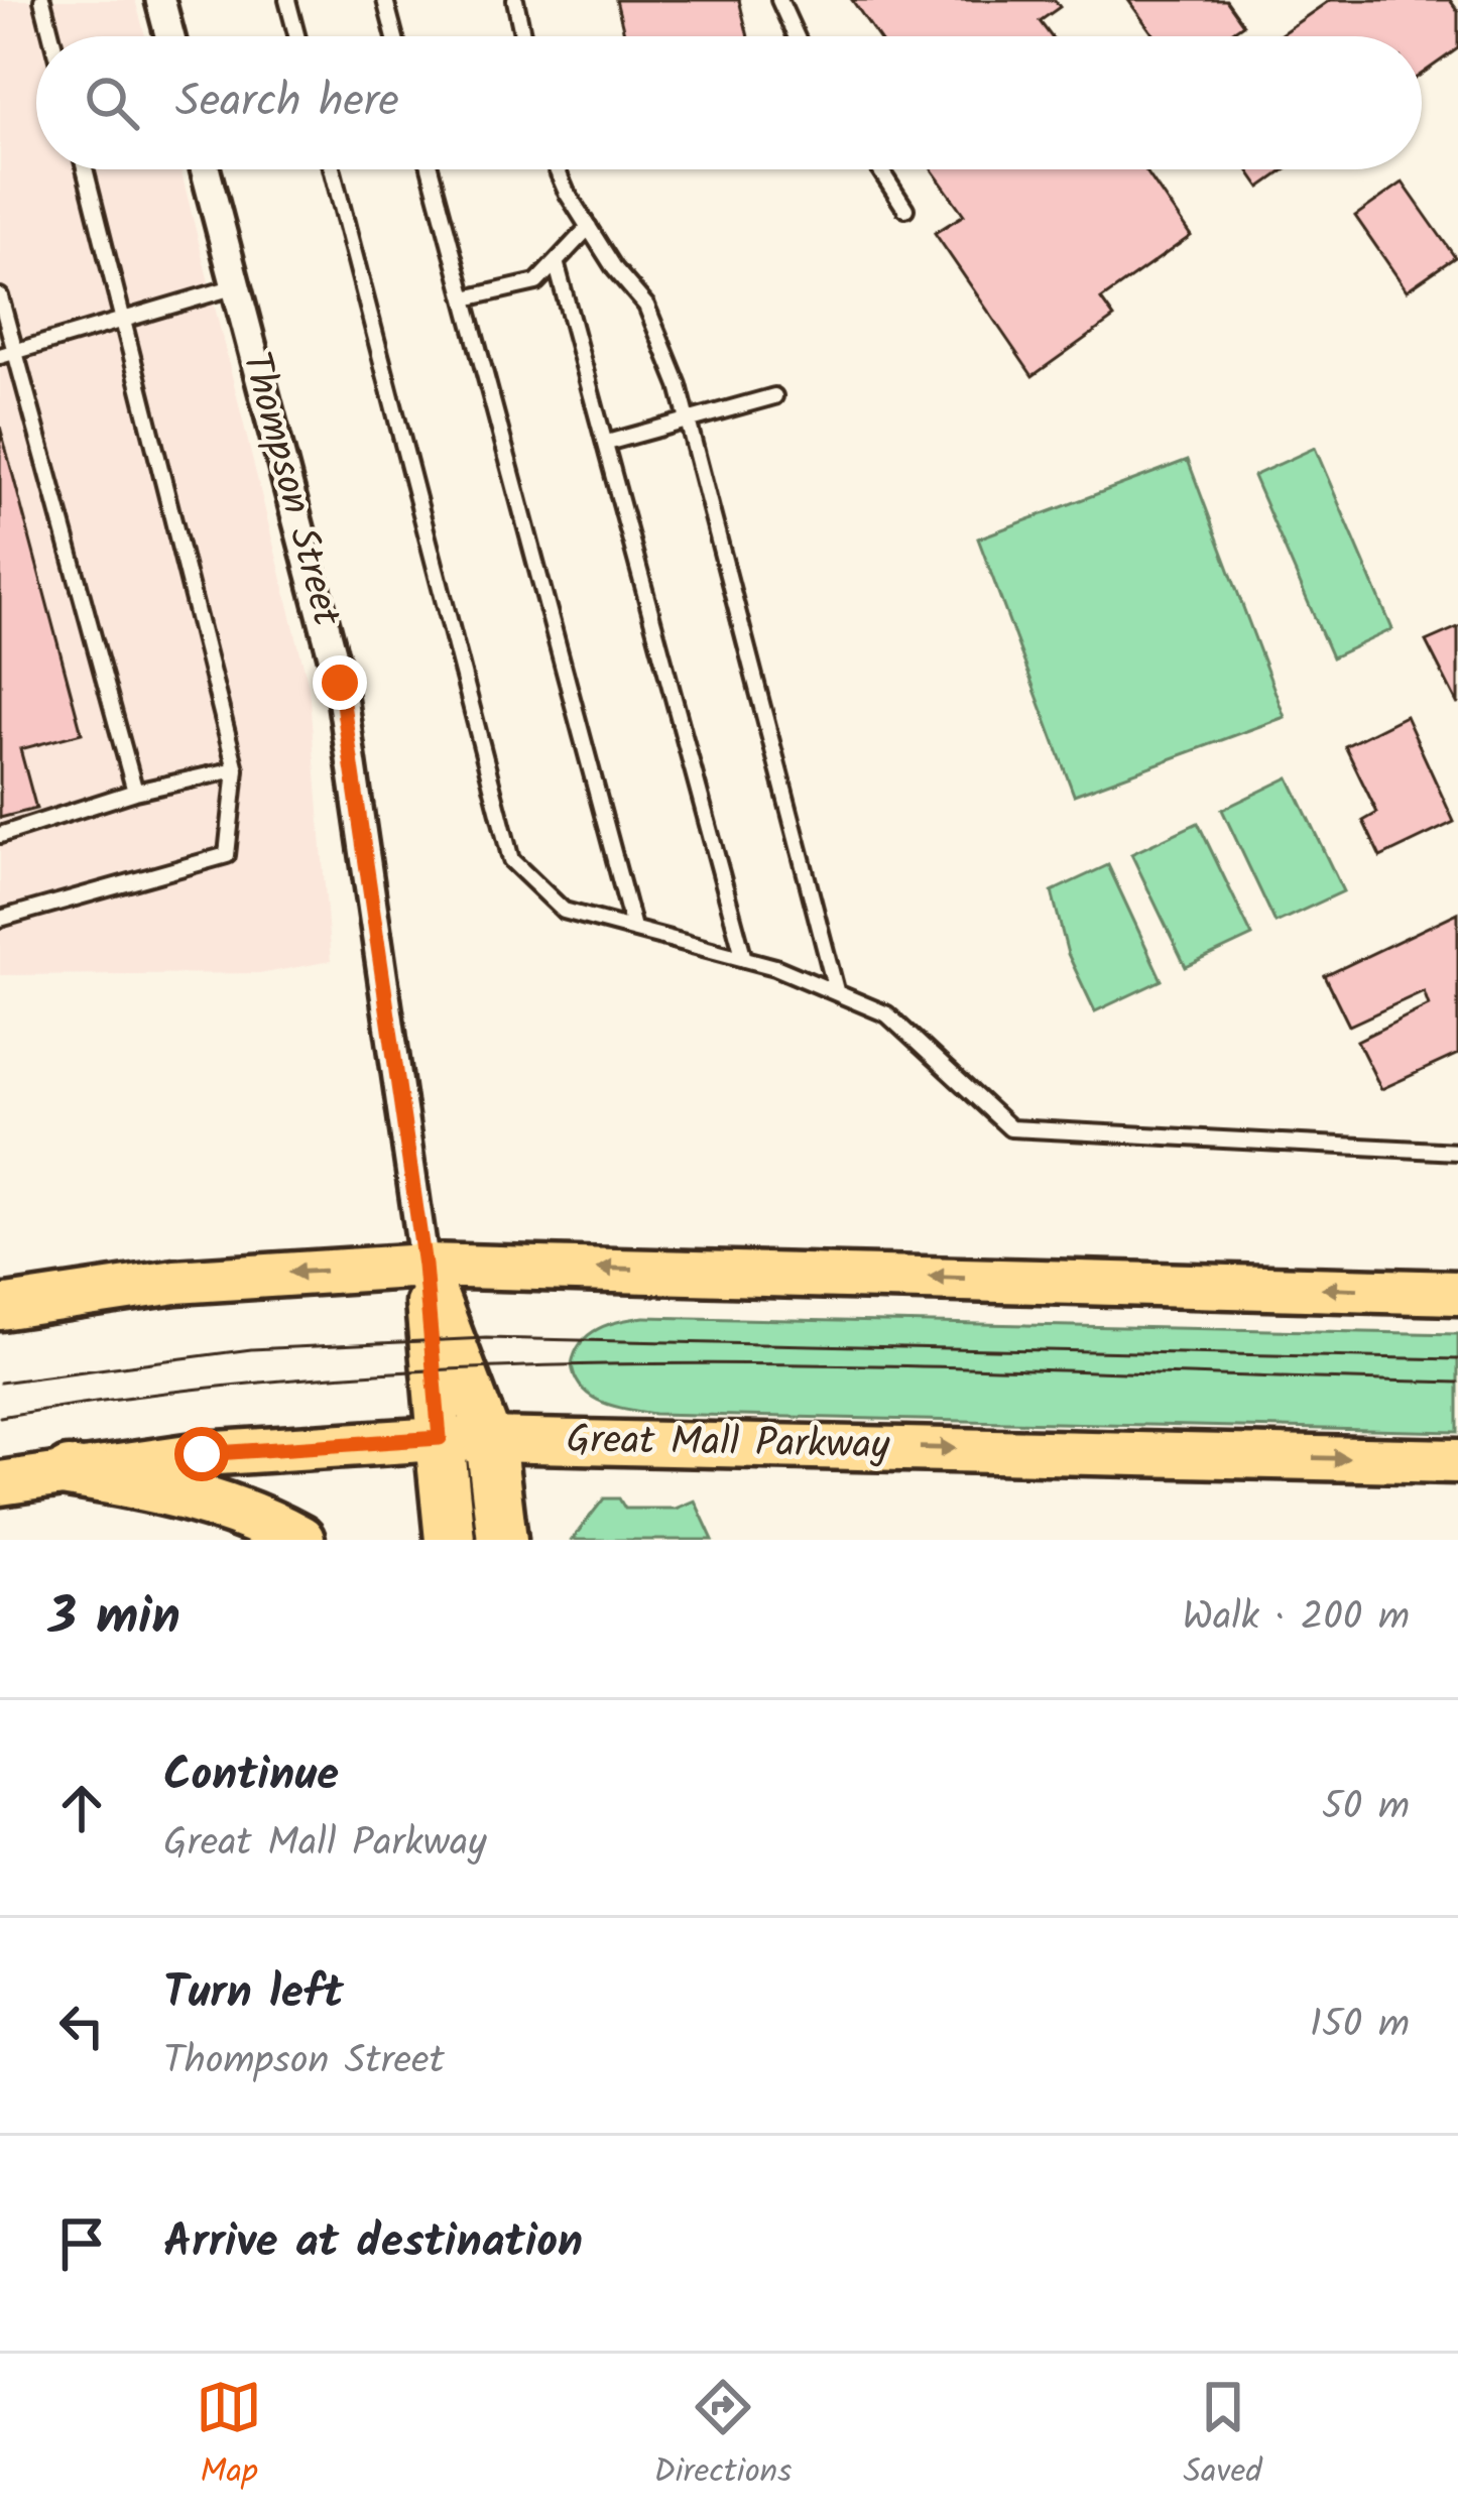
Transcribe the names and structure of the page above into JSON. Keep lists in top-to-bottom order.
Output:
{
  "streets": {
    "main road": ["Thompson Street", "Great Mall Parkway"]
  },
  "crossings": [
    ["Thompson Street", "Great Mall Parkway"]
  ],
  "page": {
    "search": "Search here",
    "heading": ["3 min", "Walk · 200 m"],
    "list": [
      ["Continue", "Great Mall Parkway", "50 m"],
      ["Turn left", "Thompson Street", "150 m"],
      "Arrive at destination"
    ],
    "nav": ["Map", "Directions", "Saved"]
  }
}
